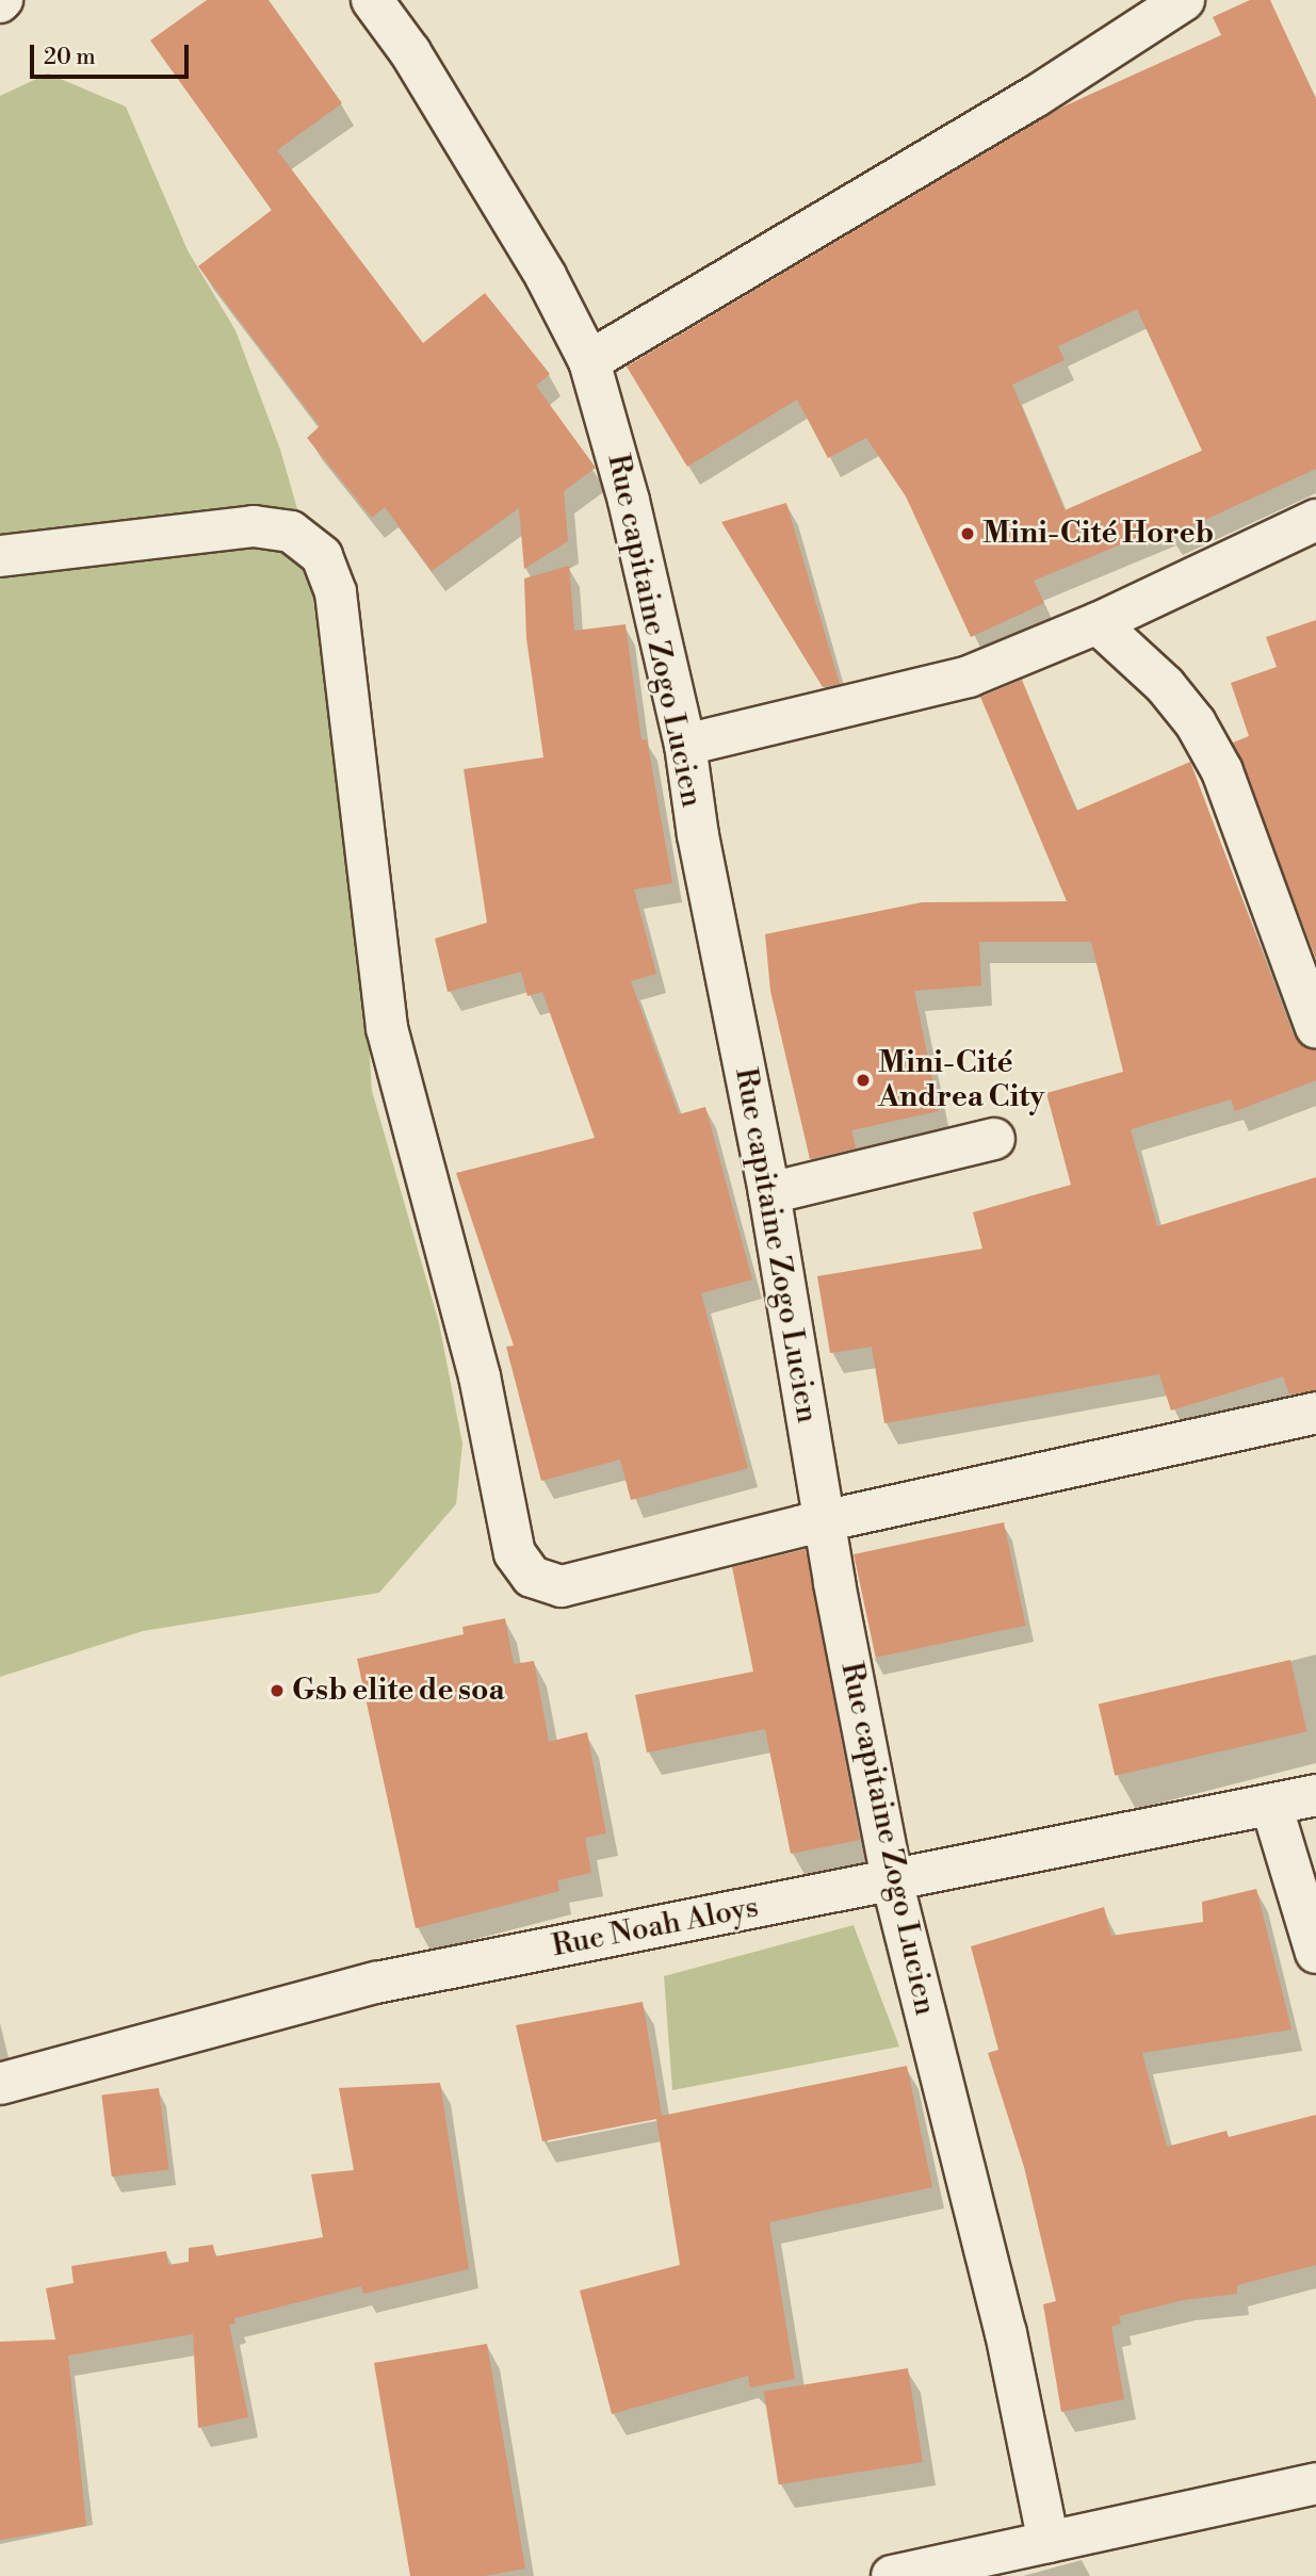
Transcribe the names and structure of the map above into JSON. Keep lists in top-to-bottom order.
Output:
{
  "streets": {
    "street": ["Rue capitaine Zogo Lucien", "Rue Noah Aloys"]
  },
  "crossings": [
    ["Rue capitaine Zogo Lucien", "Rue Noah Aloys"]
  ],
  "places": ["Mini-Cité Horeb", "Mini-Cité Andrea City", "Gsb elite de soa"],
  "scale_bar": "20 m"
}
